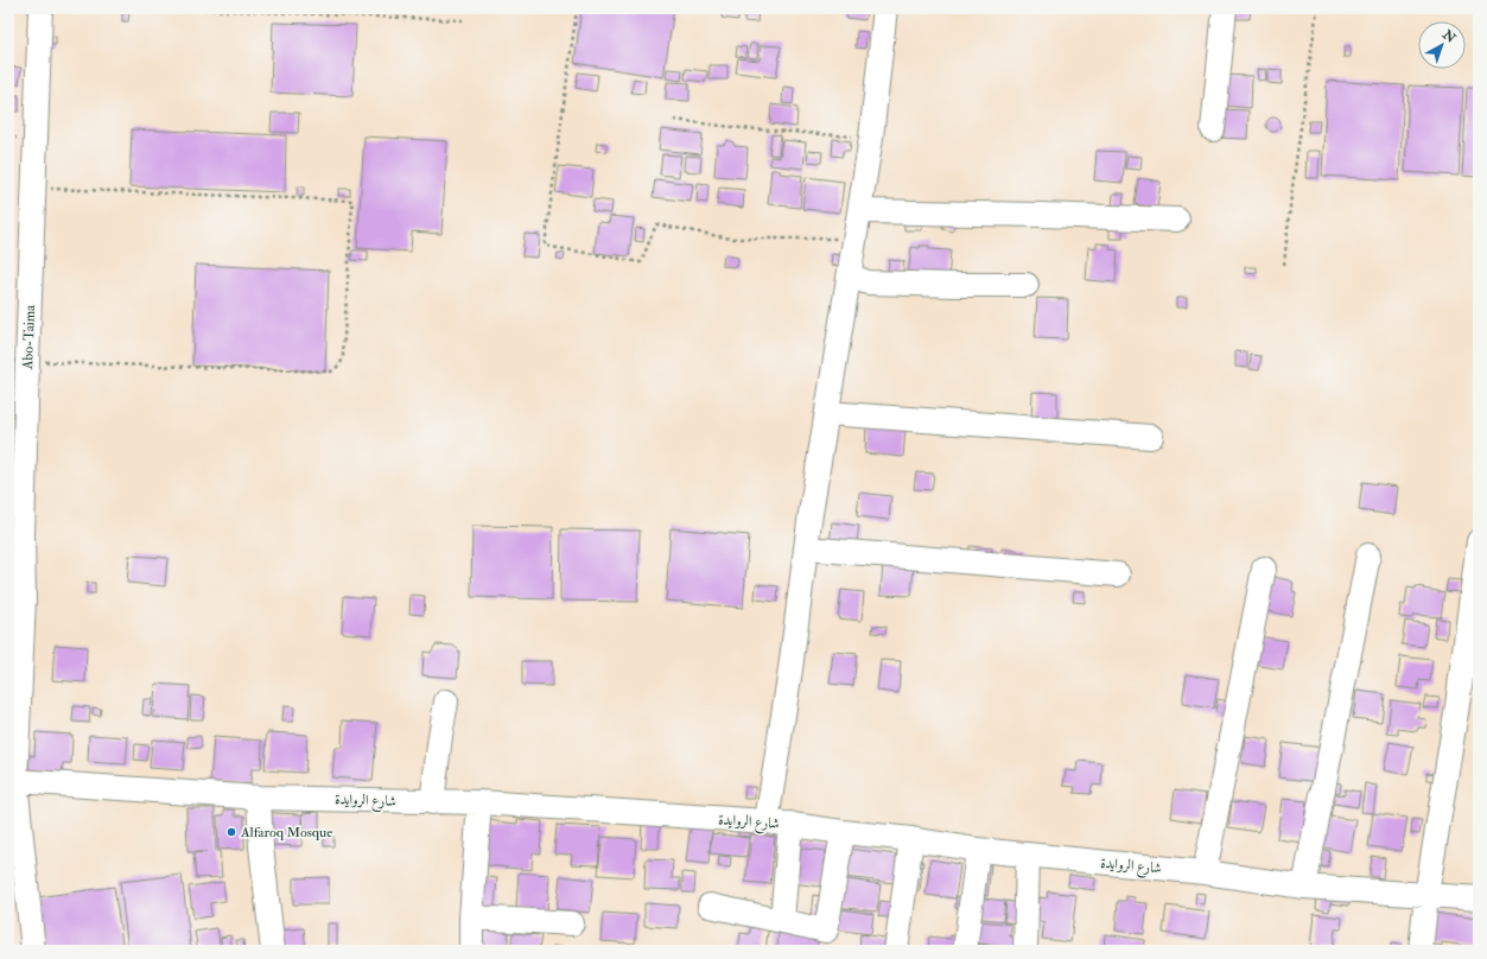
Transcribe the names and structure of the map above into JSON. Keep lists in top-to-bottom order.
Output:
{
  "streets": {
    "street": ["Abo-Taima", "شارع الروايدة"]
  },
  "crossings": [
    ["Abo-Taima", "شارع الروايدة"]
  ],
  "places": ["Alfaroq Mosque"],
  "north": "top right"
}
